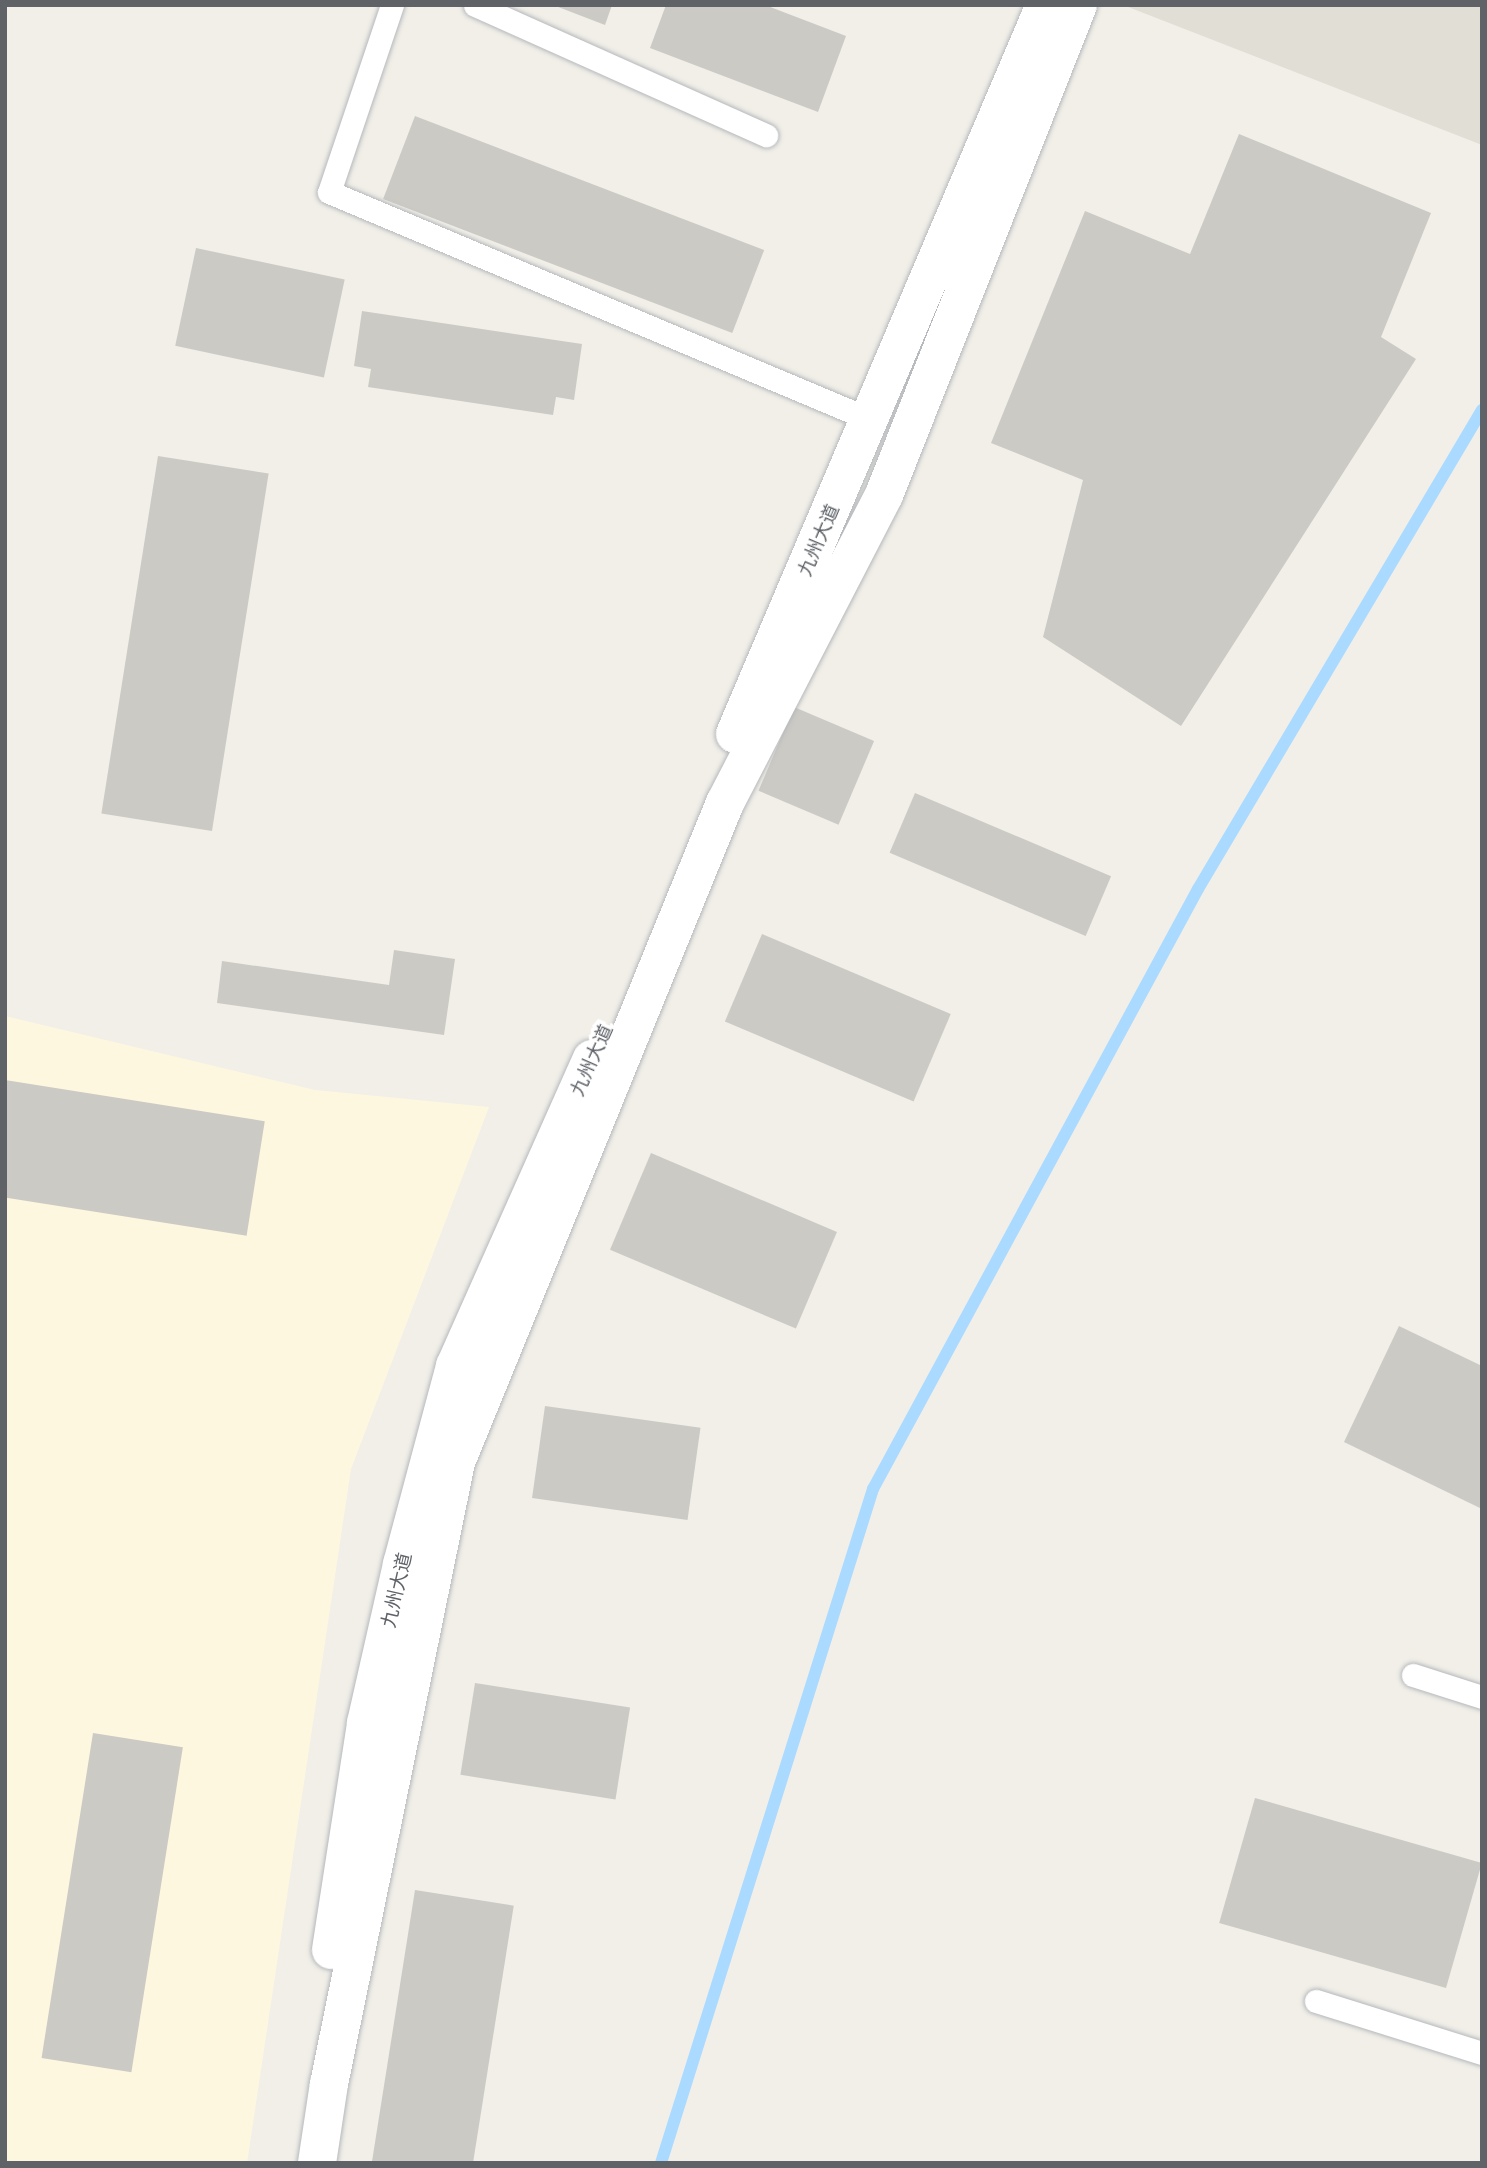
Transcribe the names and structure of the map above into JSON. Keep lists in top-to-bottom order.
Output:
{
  "streets": {
    "main road": ["九州大道"]
  }
}
